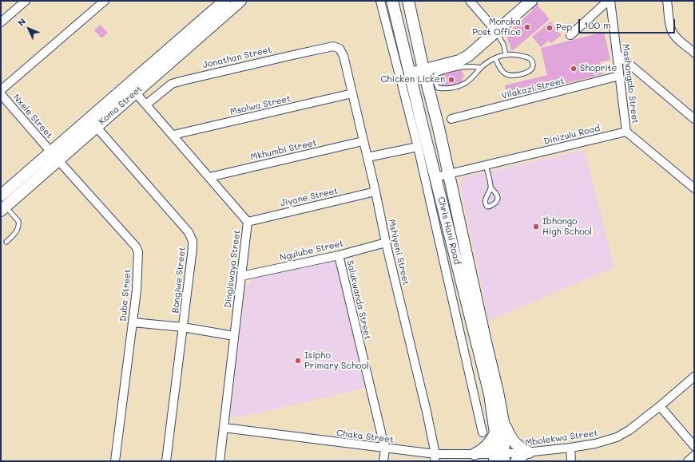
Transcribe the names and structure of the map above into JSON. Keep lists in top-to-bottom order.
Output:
{
  "streets": {
    "main road": ["Koma Street", "Chris Hani Road"],
    "street": [
      "Jonathan Street",
      "Mashongolo Street",
      "Vilakazi Street",
      "Msolwa Street",
      "Nxele Street",
      "Dinizulu Road",
      "Mkhumbi Street",
      "Jiyane Street",
      "Ngulube Street",
      "Mshiyeni Street",
      "Dingiswayo Street",
      "Bongiwe Street",
      "Dube Street",
      "Salukwanda Street",
      "Chaka Street",
      "Mbolekwa Street"
    ]
  },
  "crossings": [
    ["Jonathan Street", "Mshiyeni Street"],
    ["Jonathan Street", "Dingiswayo Street"],
    ["Mashongolo Street", "Vilakazi Street"],
    ["Mashongolo Street", "Dinizulu Road"],
    ["Koma Street", "Nxele Street"],
    ["Koma Street", "Dingiswayo Street"],
    ["Koma Street", "Bongiwe Street"],
    ["Koma Street", "Dube Street"],
    ["Msolwa Street", "Mshiyeni Street"],
    ["Msolwa Street", "Dingiswayo Street"],
    ["Nxele Street", "Dube Street"],
    ["Dinizulu Road", "Chris Hani Road"],
    ["Mkhumbi Street", "Mshiyeni Street"],
    ["Mkhumbi Street", "Dingiswayo Street"],
    ["Jiyane Street", "Mshiyeni Street"],
    ["Jiyane Street", "Dingiswayo Street"],
    ["Chris Hani Road", "Chaka Street"],
    ["Chris Hani Road", "Mbolekwa Street"],
    ["Ngulube Street", "Mshiyeni Street"],
    ["Ngulube Street", "Dingiswayo Street"],
    ["Ngulube Street", "Salukwanda Street"],
    ["Mshiyeni Street", "Chaka Street"],
    ["Dingiswayo Street", "Chaka Street"],
    ["Salukwanda Street", "Chaka Street"],
    ["Chaka Street", "Mbolekwa Street"]
  ],
  "places": [
    "Moroka Post Office",
    "Pep",
    "Shoprite",
    "Chicken Licken",
    "Ibhongo High School",
    "Isipho Primary School"
  ],
  "scale_bar": "100 m",
  "north": "top left"
}
